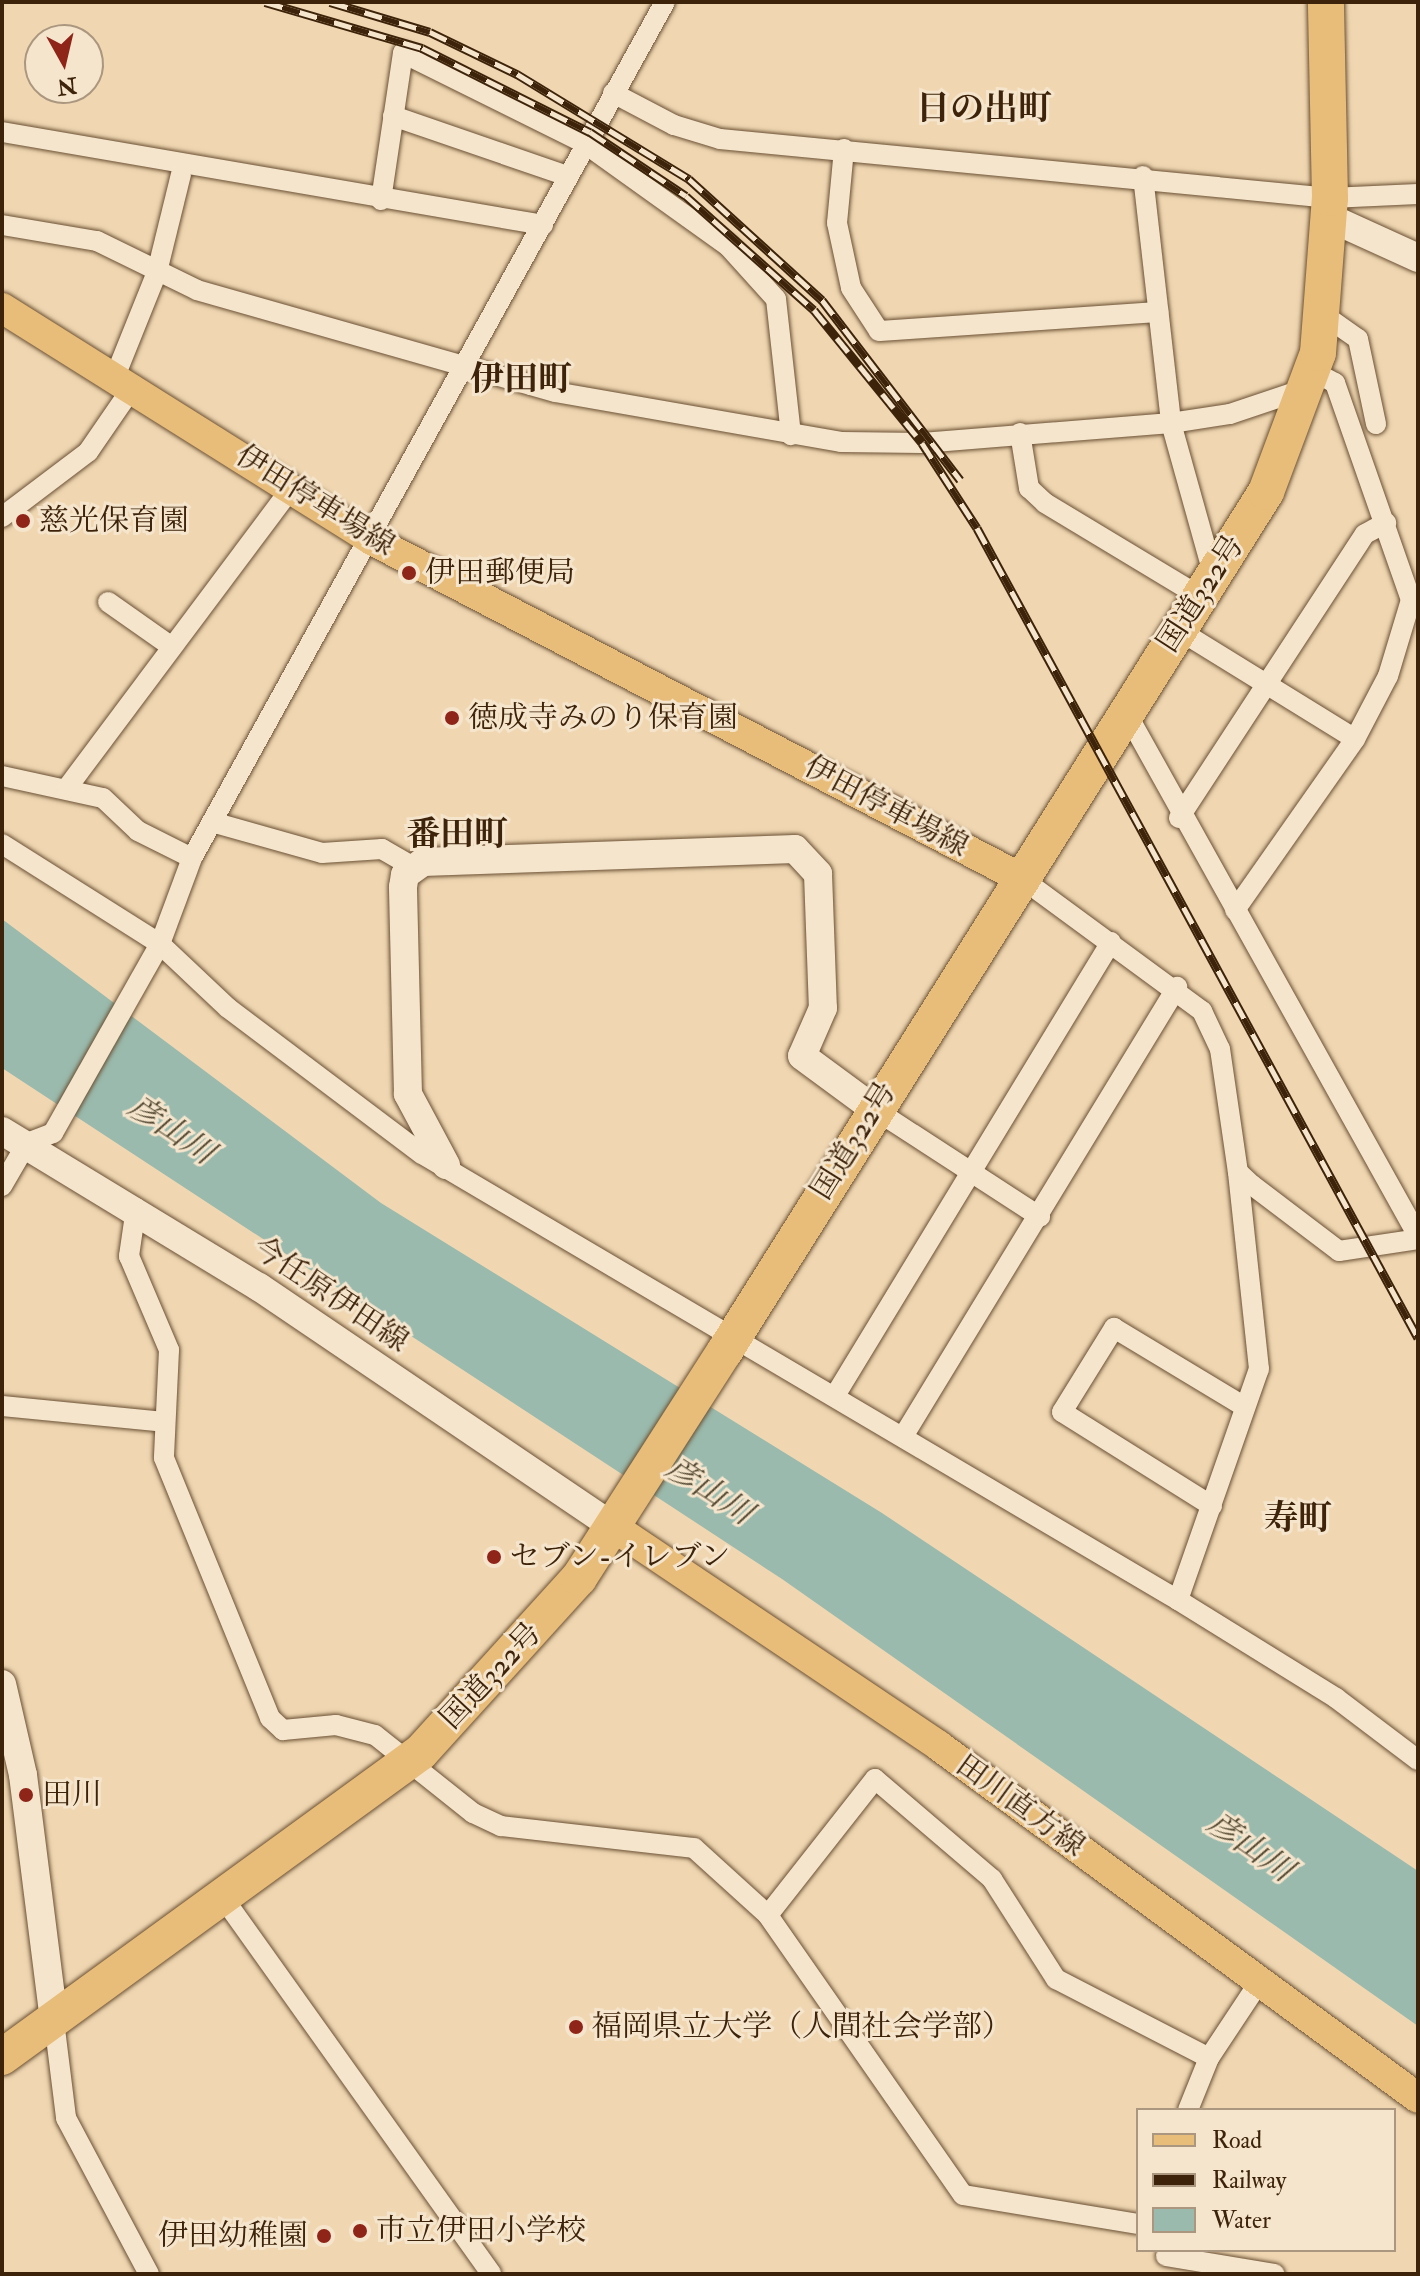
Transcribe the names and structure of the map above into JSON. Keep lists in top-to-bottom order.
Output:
{
  "streets": {
    "highway": ["国道322号"],
    "main road": ["伊田停車場線", "田川直方線"],
    "street": ["今任原伊田線"]
  },
  "crossings": [
    ["伊田停車場線", "国道322号"],
    ["国道322号", "今任原伊田線"],
    ["国道322号", "田川直方線"],
    ["今任原伊田線", "田川直方線"]
  ],
  "districts": [
    "日の出町",
    "伊田町",
    "番田町",
    "寿町"
  ],
  "water": ["彦山川"],
  "places": [
    "慈光保育園",
    "伊田郵便局",
    "徳成寺みのり保育園",
    "セブン-イレブン",
    "田川",
    "福岡県立大学（人間社会学部）",
    "市立伊田小学校",
    "伊田幼稚園"
  ],
  "legend": ["Road", "Railway", "Water"],
  "north": "bottom"
}
